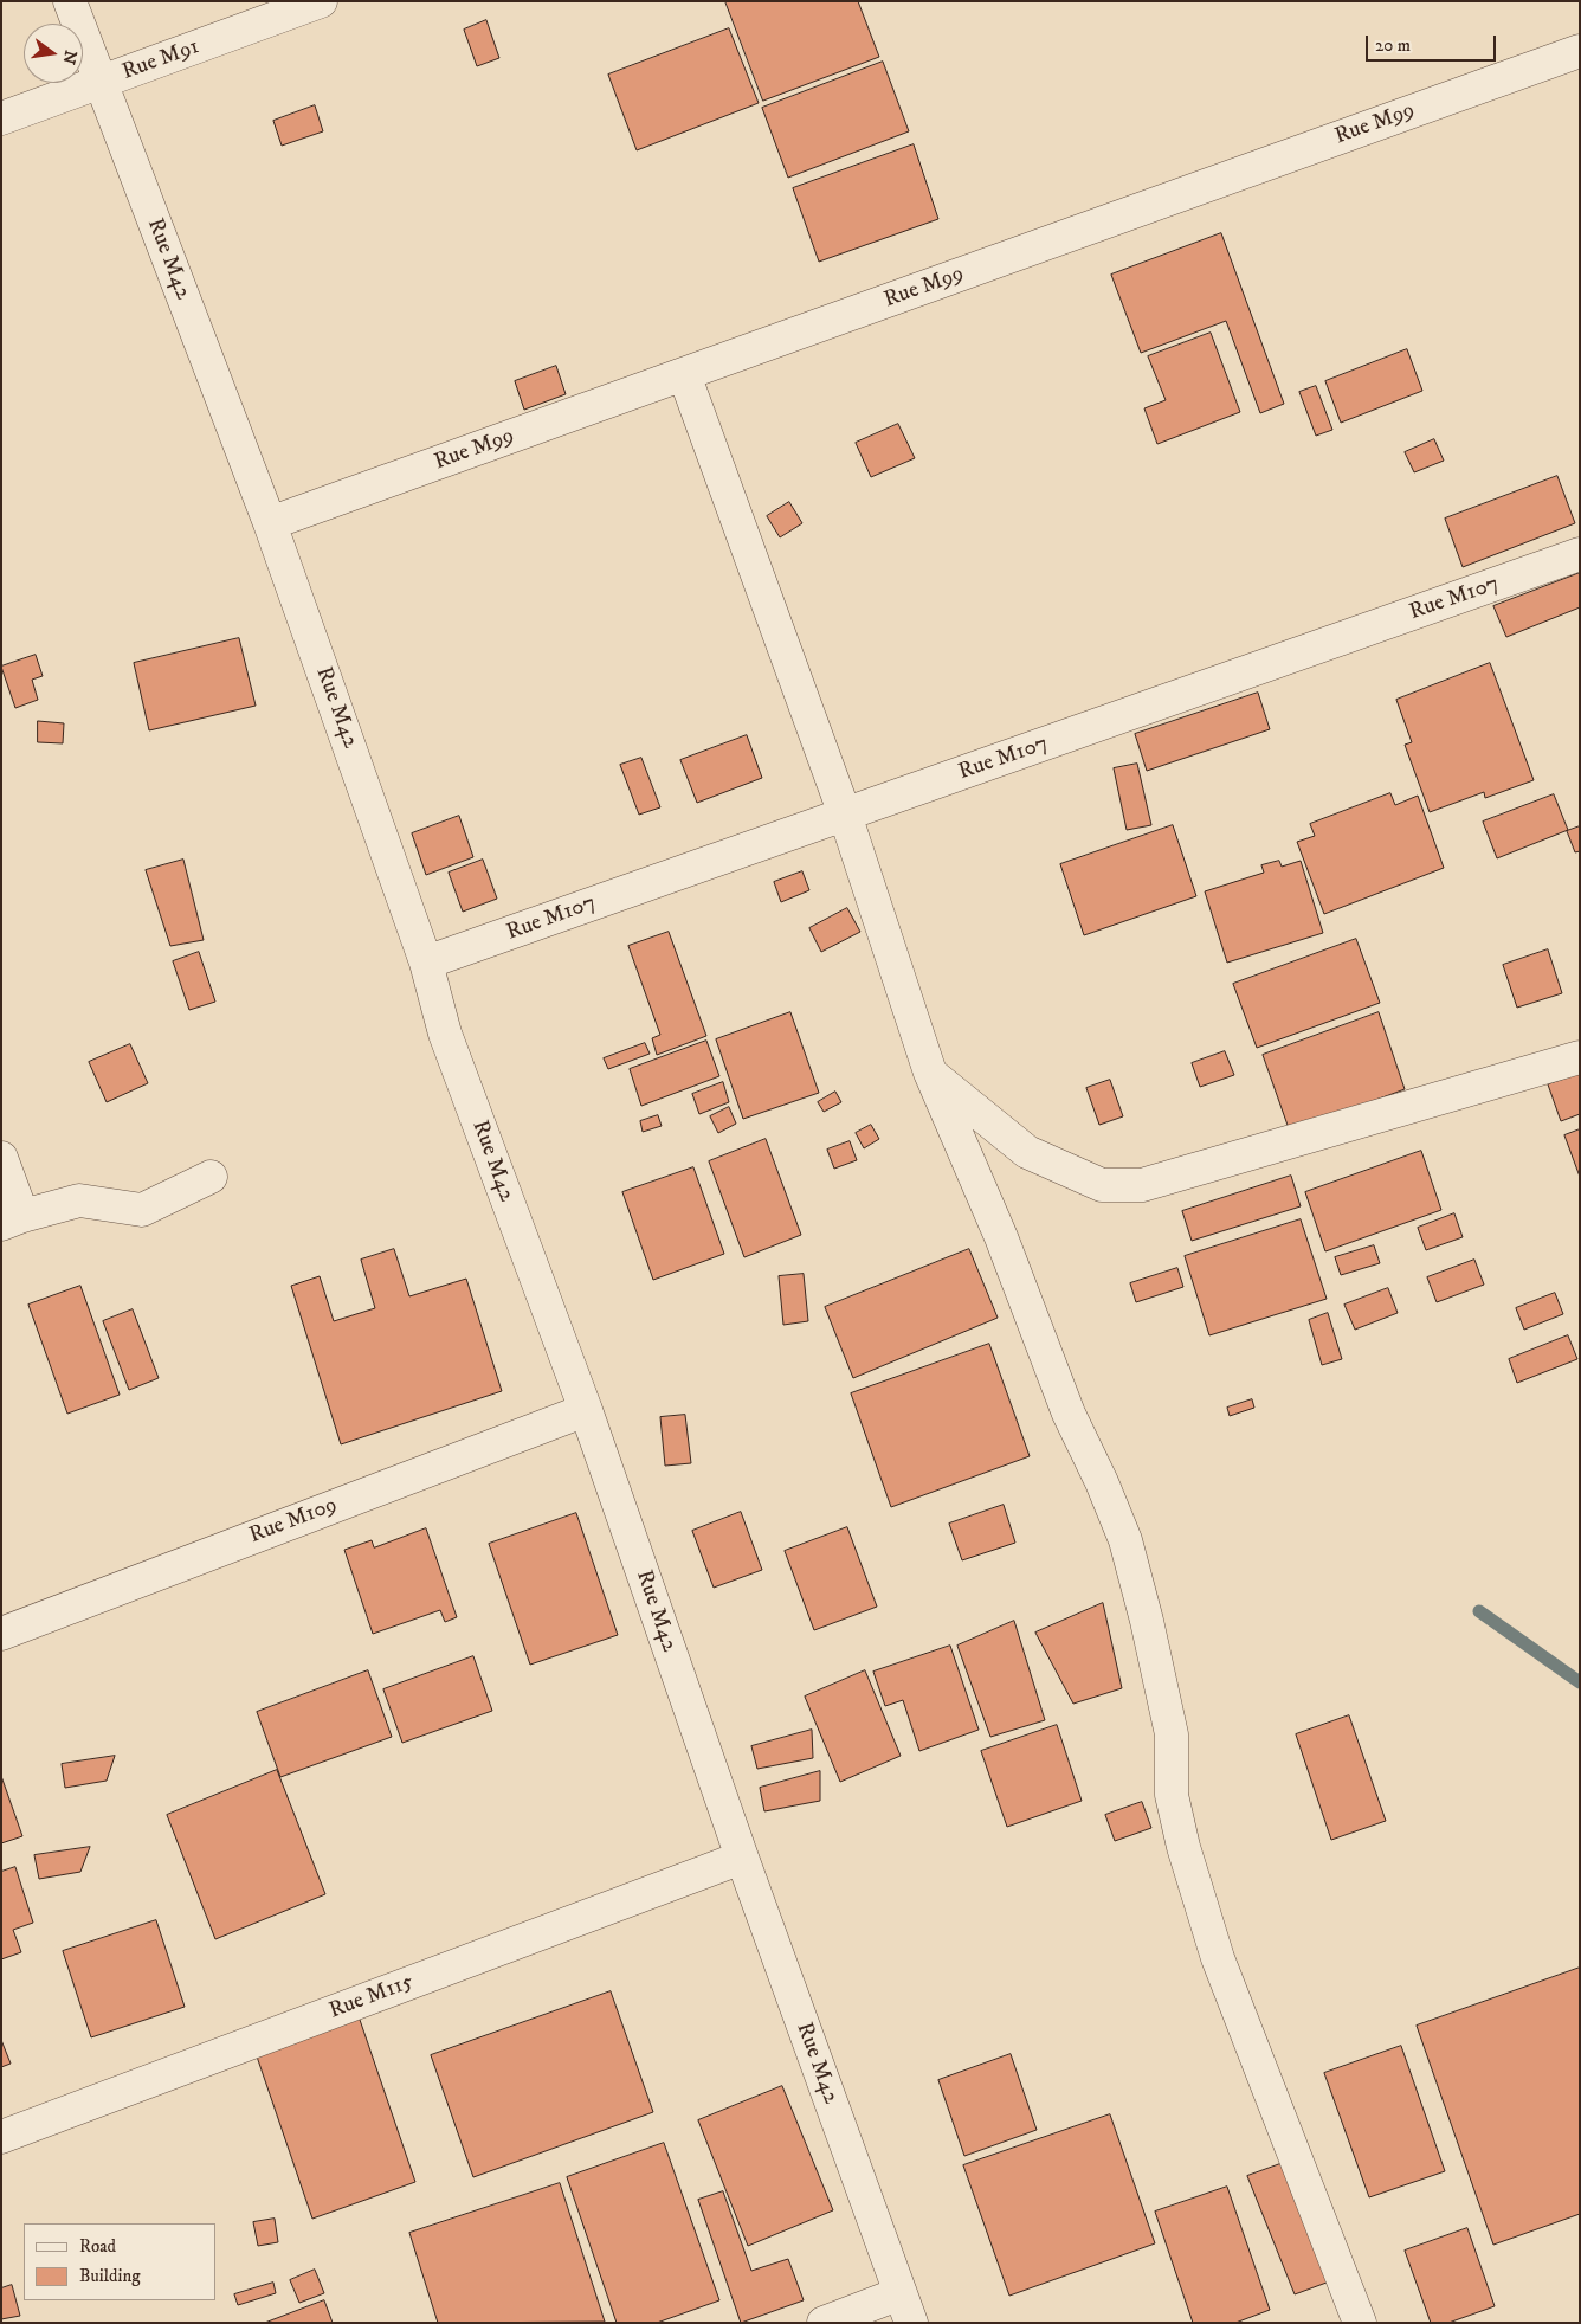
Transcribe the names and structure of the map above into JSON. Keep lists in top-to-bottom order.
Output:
{
  "streets": {
    "street": [
      "Rue M91",
      "Rue M99",
      "Rue M42",
      "Rue M107",
      "Rue M109",
      "Rue M115"
    ]
  },
  "crossings": [
    ["Rue M91", "Rue M42"],
    ["Rue M99", "Rue M42"],
    ["Rue M42", "Rue M107"],
    ["Rue M42", "Rue M109"],
    ["Rue M42", "Rue M115"]
  ],
  "legend": ["Road", "Building"],
  "scale_bar": "20 m",
  "north": "right"
}
